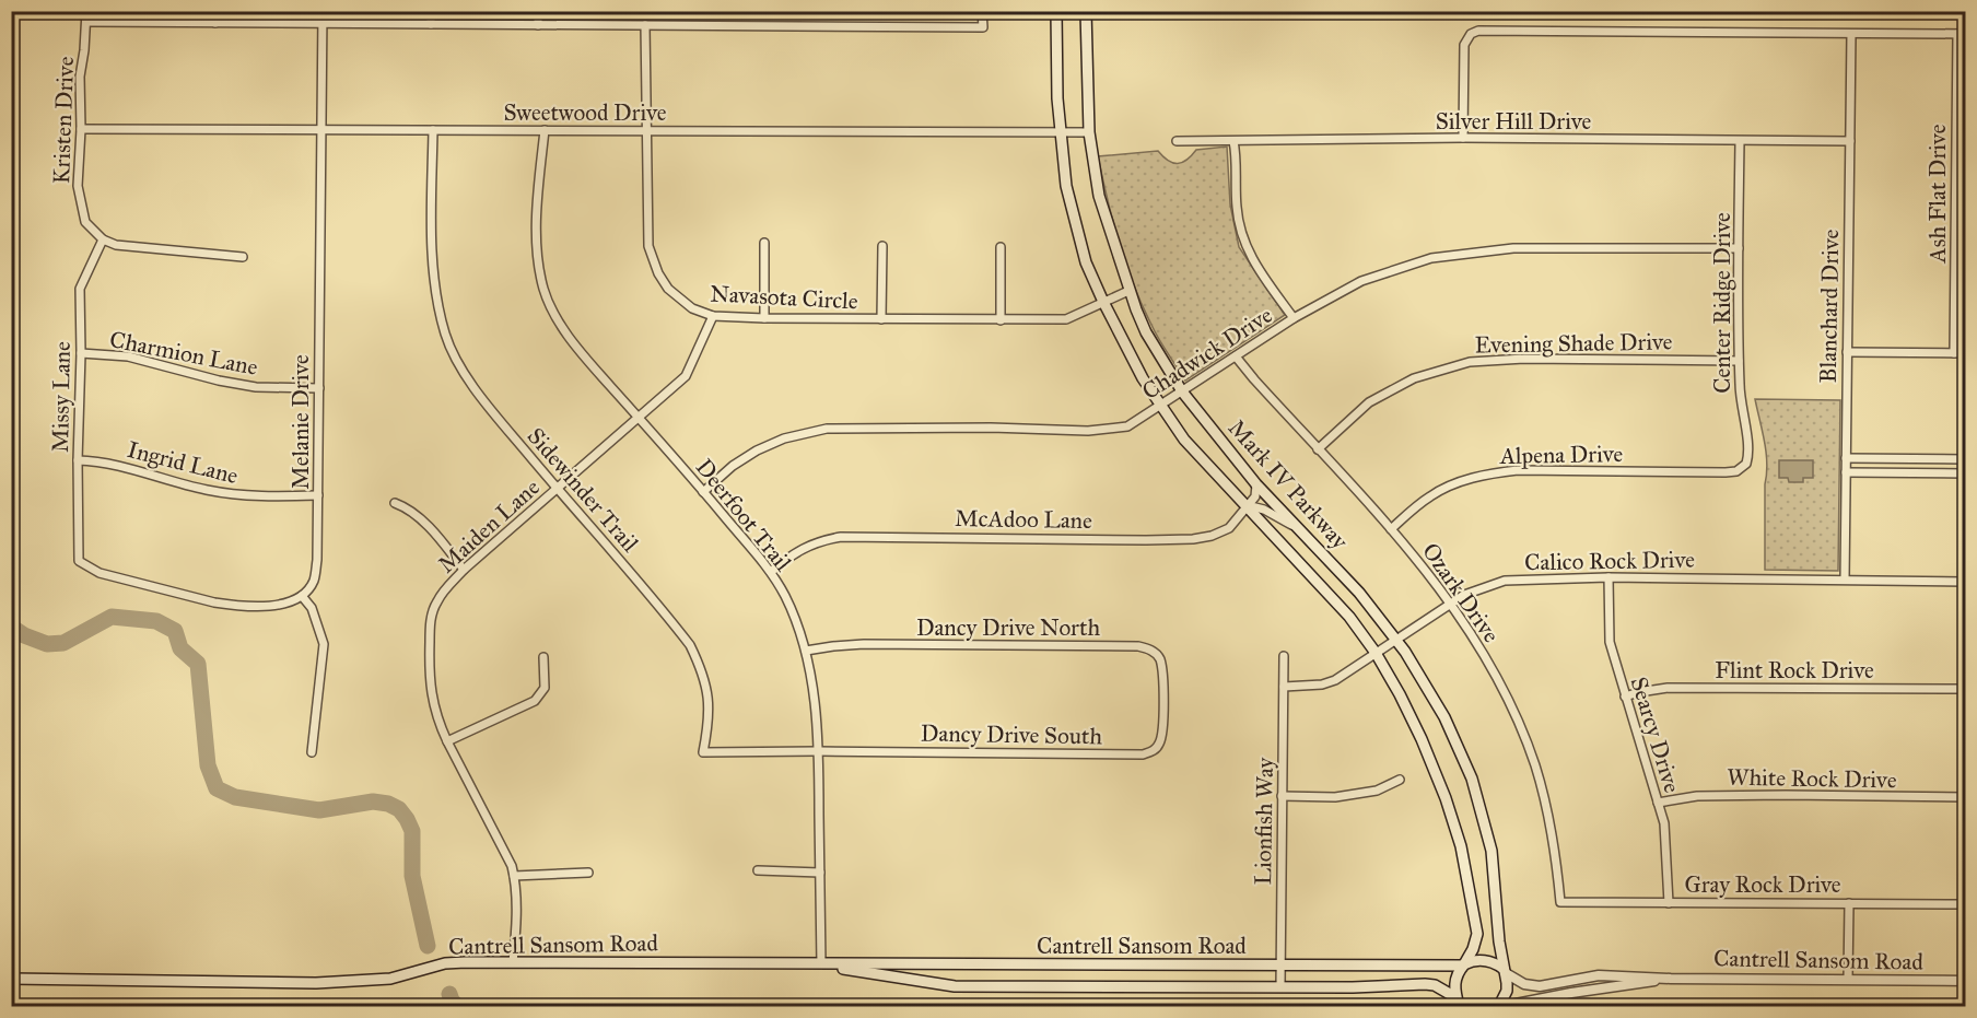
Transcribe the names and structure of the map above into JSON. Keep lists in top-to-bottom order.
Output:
{
  "streets": {
    "main road": ["Mark IV Parkway", "Cantrell Sansom Road"],
    "street": [
      "Sweetwood Drive",
      "Kristen Drive",
      "Silver Hill Drive",
      "Ash Flat Drive",
      "Navasota Circle",
      "Center Ridge Drive",
      "Blanchard Drive",
      "Evening Shade Drive",
      "Charmion Lane",
      "Chadwick Drive",
      "Missy Lane",
      "Melanie Drive",
      "Alpena Drive",
      "Ingrid Lane",
      "Sidewinder Trail",
      "Deerfoot Trail",
      "McAdoo Lane",
      "Maiden Lane",
      "Calico Rock Drive",
      "Ozark Drive",
      "Dancy Drive North",
      "Flint Rock Drive",
      "Dancy Drive South",
      "Searcy Drive",
      "White Rock Drive",
      "Lionfish Way",
      "Gray Rock Drive"
    ]
  },
  "crossings": [
    ["Sweetwood Drive", "Kristen Drive"],
    ["Sweetwood Drive", "Navasota Circle"],
    ["Sweetwood Drive", "Melanie Drive"],
    ["Sweetwood Drive", "Mark IV Parkway"],
    ["Sweetwood Drive", "Sidewinder Trail"],
    ["Sweetwood Drive", "Deerfoot Trail"],
    ["Kristen Drive", "Missy Lane"],
    ["Silver Hill Drive", "Center Ridge Drive"],
    ["Silver Hill Drive", "Blanchard Drive"],
    ["Navasota Circle", "Mark IV Parkway"],
    ["Navasota Circle", "Maiden Lane"],
    ["Center Ridge Drive", "Evening Shade Drive"],
    ["Center Ridge Drive", "Chadwick Drive"],
    ["Center Ridge Drive", "Alpena Drive"],
    ["Blanchard Drive", "Calico Rock Drive"],
    ["Evening Shade Drive", "Ozark Drive"],
    ["Charmion Lane", "Missy Lane"],
    ["Charmion Lane", "Melanie Drive"],
    ["Chadwick Drive", "Mark IV Parkway"],
    ["Chadwick Drive", "Deerfoot Trail"],
    ["Chadwick Drive", "Ozark Drive"],
    ["Missy Lane", "Melanie Drive"],
    ["Missy Lane", "Ingrid Lane"],
    ["Melanie Drive", "Ingrid Lane"],
    ["Alpena Drive", "Ozark Drive"],
    ["Mark IV Parkway", "McAdoo Lane"],
    ["Mark IV Parkway", "Calico Rock Drive"],
    ["Mark IV Parkway", "Cantrell Sansom Road"],
    ["Sidewinder Trail", "Deerfoot Trail"],
    ["Sidewinder Trail", "Maiden Lane"],
    ["Sidewinder Trail", "Dancy Drive South"],
    ["Deerfoot Trail", "McAdoo Lane"],
    ["Deerfoot Trail", "Maiden Lane"],
    ["Deerfoot Trail", "Dancy Drive North"],
    ["Deerfoot Trail", "Dancy Drive South"],
    ["Deerfoot Trail", "Cantrell Sansom Road"],
    ["Maiden Lane", "Cantrell Sansom Road"],
    ["Calico Rock Drive", "Ozark Drive"],
    ["Calico Rock Drive", "Searcy Drive"],
    ["Calico Rock Drive", "Lionfish Way"],
    ["Ozark Drive", "Gray Rock Drive"],
    ["Dancy Drive North", "Dancy Drive South"],
    ["Flint Rock Drive", "Searcy Drive"],
    ["Searcy Drive", "White Rock Drive"],
    ["Searcy Drive", "Gray Rock Drive"],
    ["Lionfish Way", "Cantrell Sansom Road"]
  ]
}
